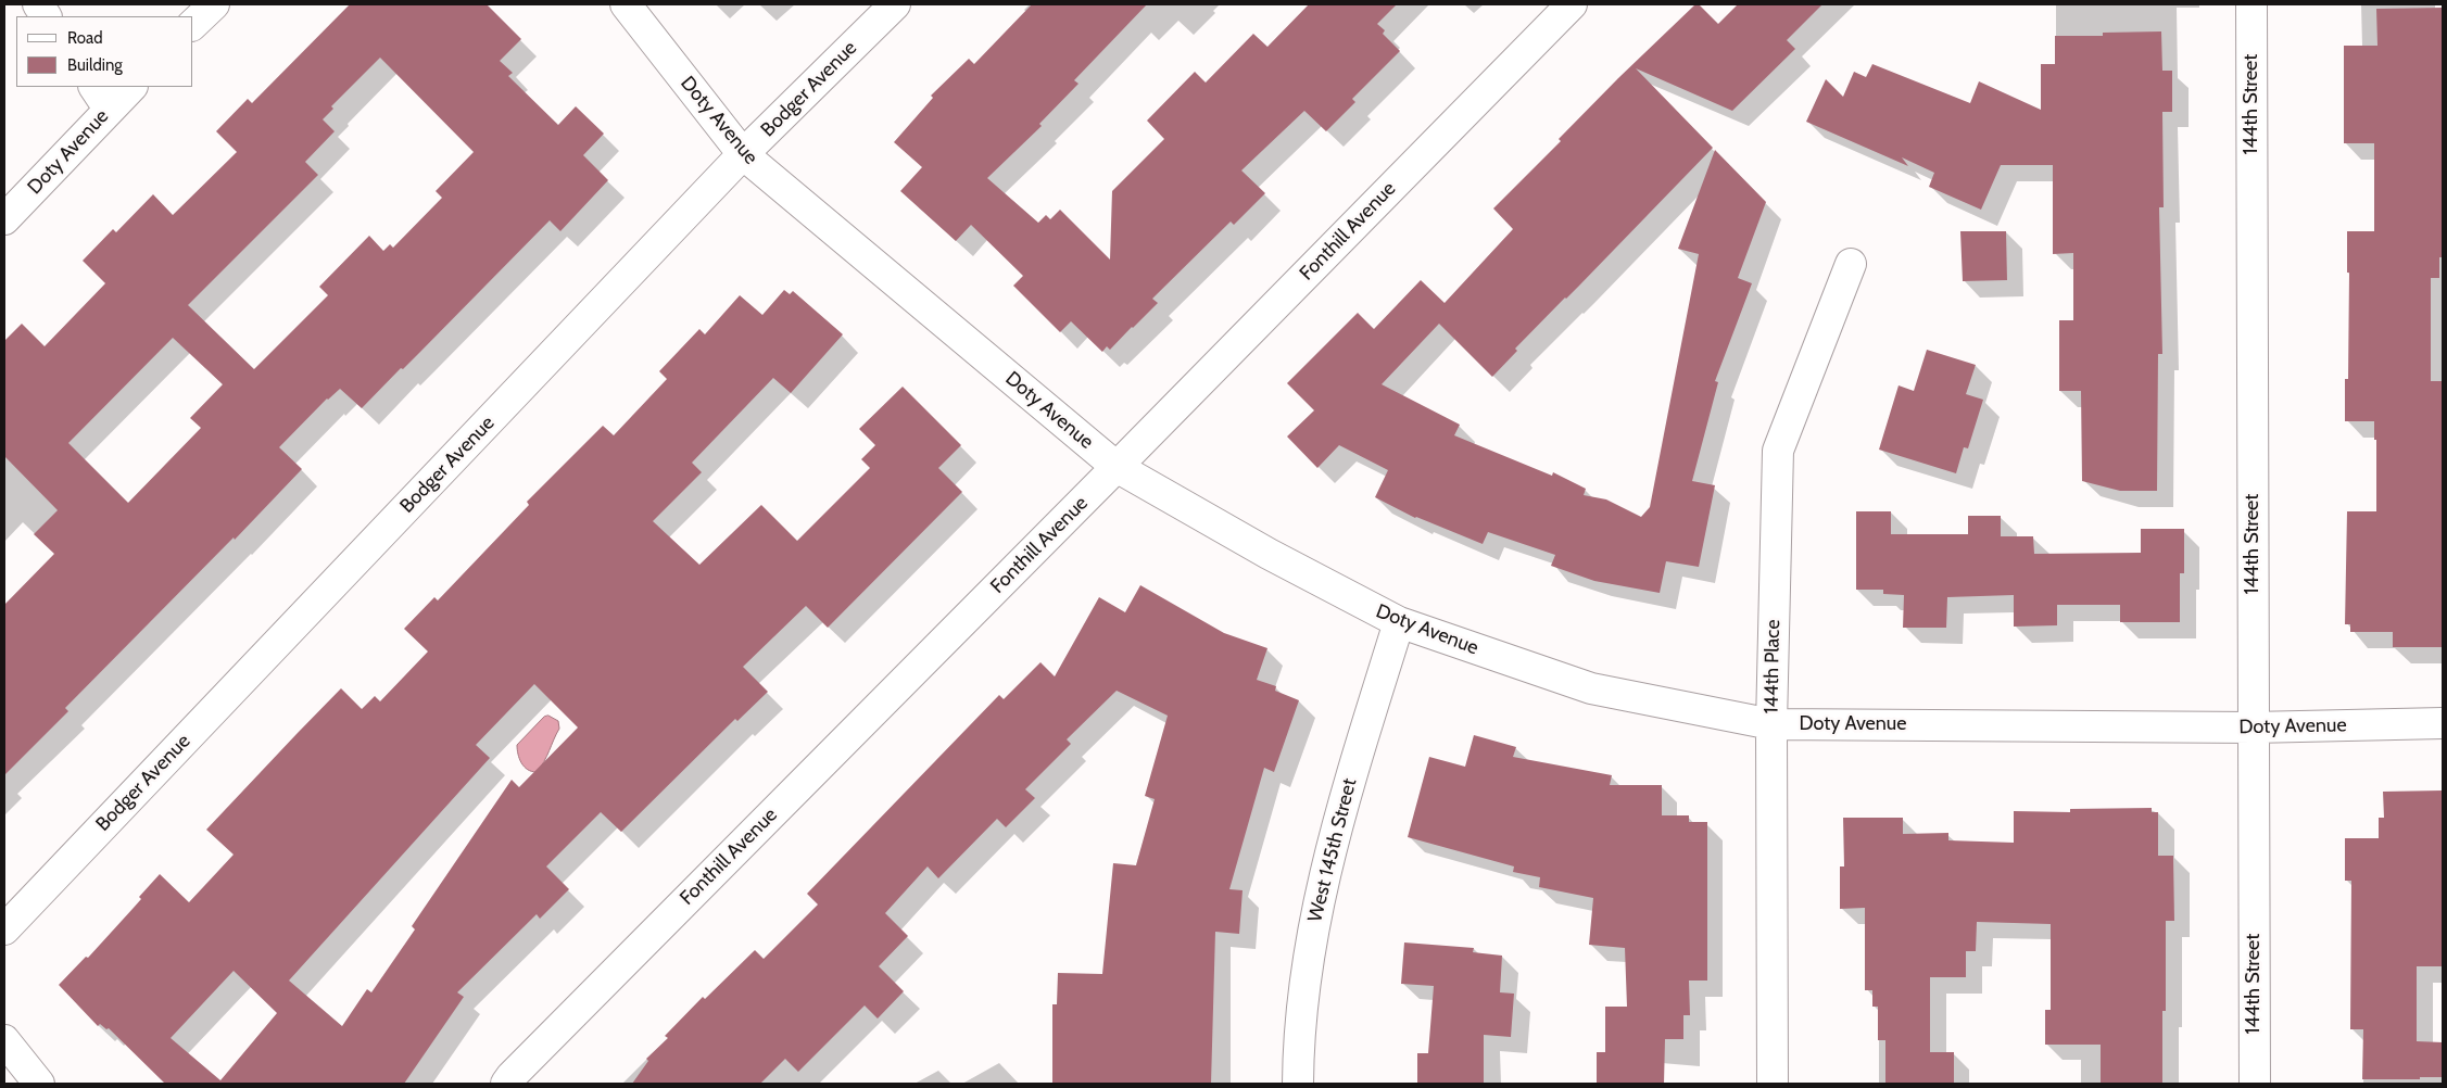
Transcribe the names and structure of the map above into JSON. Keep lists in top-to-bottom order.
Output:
{
  "streets": {
    "street": [
      "Bodger Avenue",
      "144th Street",
      "Doty Avenue",
      "Fonthill Avenue",
      "144th Place",
      "West 145th Street"
    ]
  },
  "crossings": [
    ["Bodger Avenue", "Doty Avenue"],
    ["144th Street", "Doty Avenue"],
    ["Doty Avenue", "Fonthill Avenue"],
    ["Doty Avenue", "144th Place"],
    ["Doty Avenue", "West 145th Street"]
  ],
  "legend": ["Road", "Building"]
}
